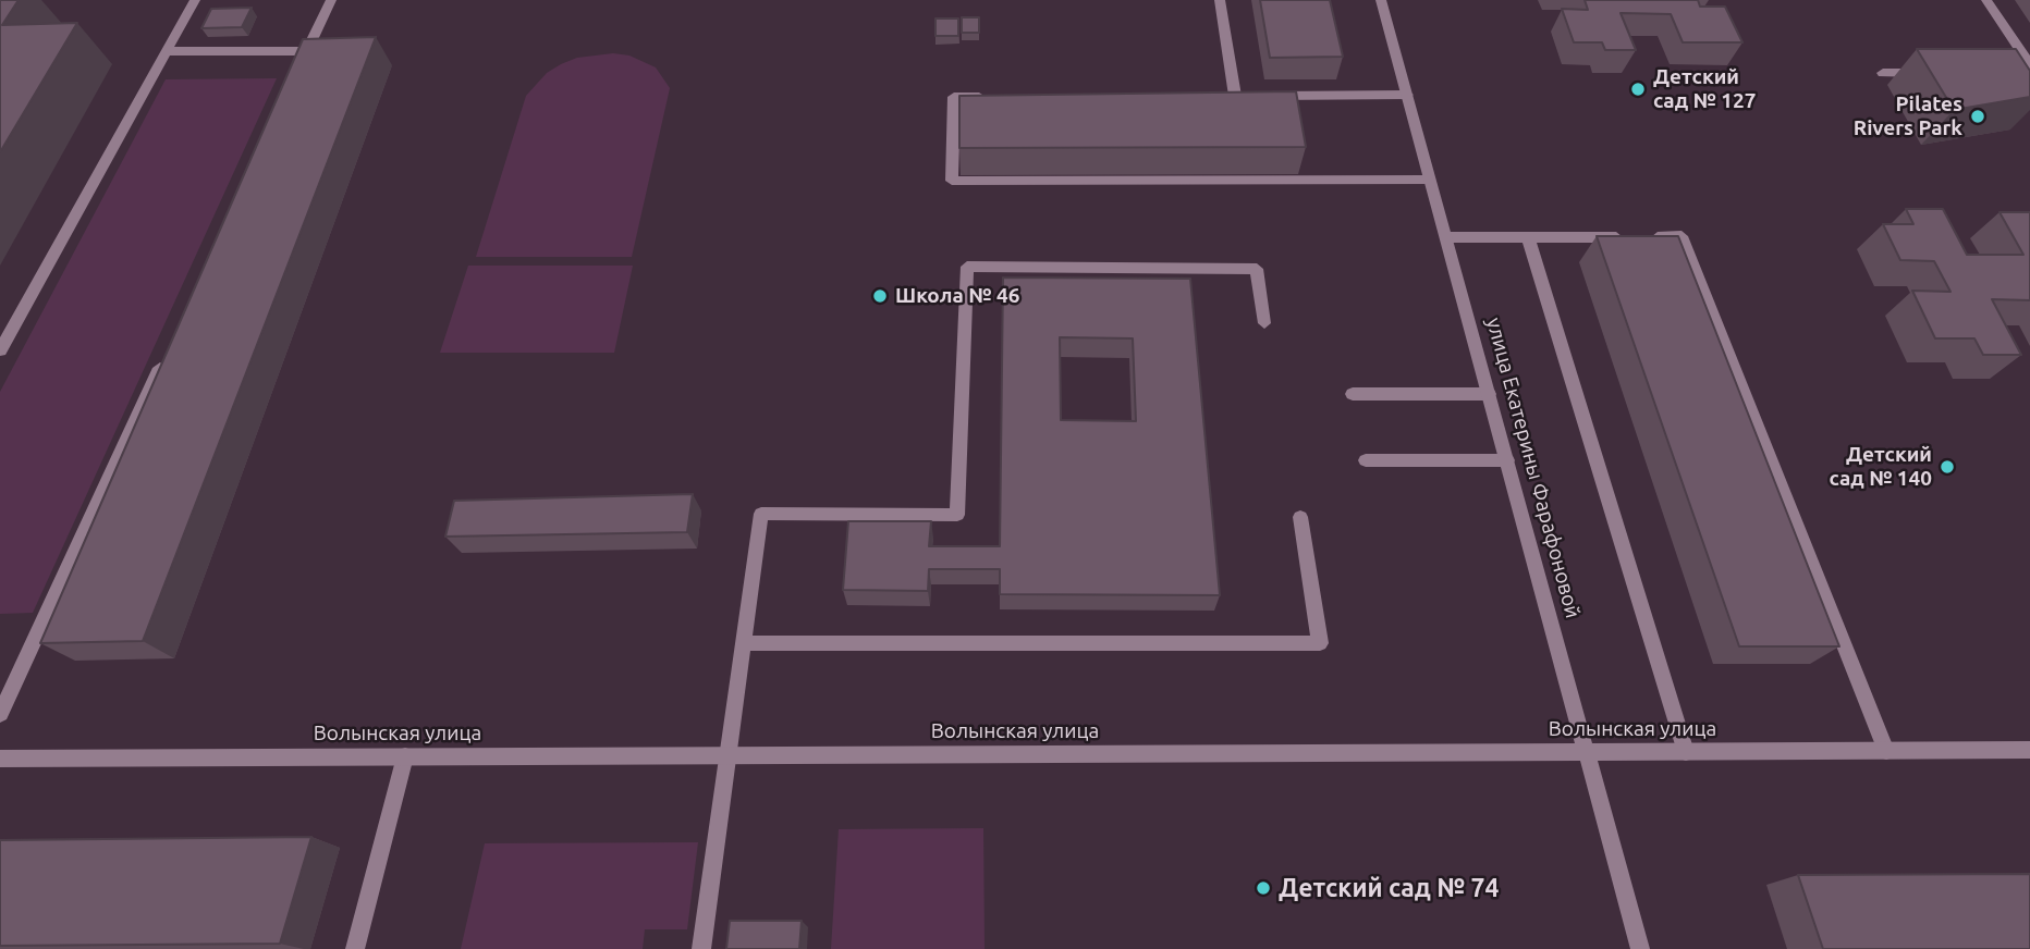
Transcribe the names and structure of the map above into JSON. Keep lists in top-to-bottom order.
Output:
{
  "streets": {
    "street": ["улица Екатерины Фарафоновой", "Волынская улица"]
  },
  "crossings": [
    ["улица Екатерины Фарафоновой", "Волынская улица"]
  ],
  "places": [
    "Детский сад № 127",
    "Pilates Rivers Park",
    "Школа № 46",
    "Детский сад № 140",
    "Детский сад № 74"
  ]
}
